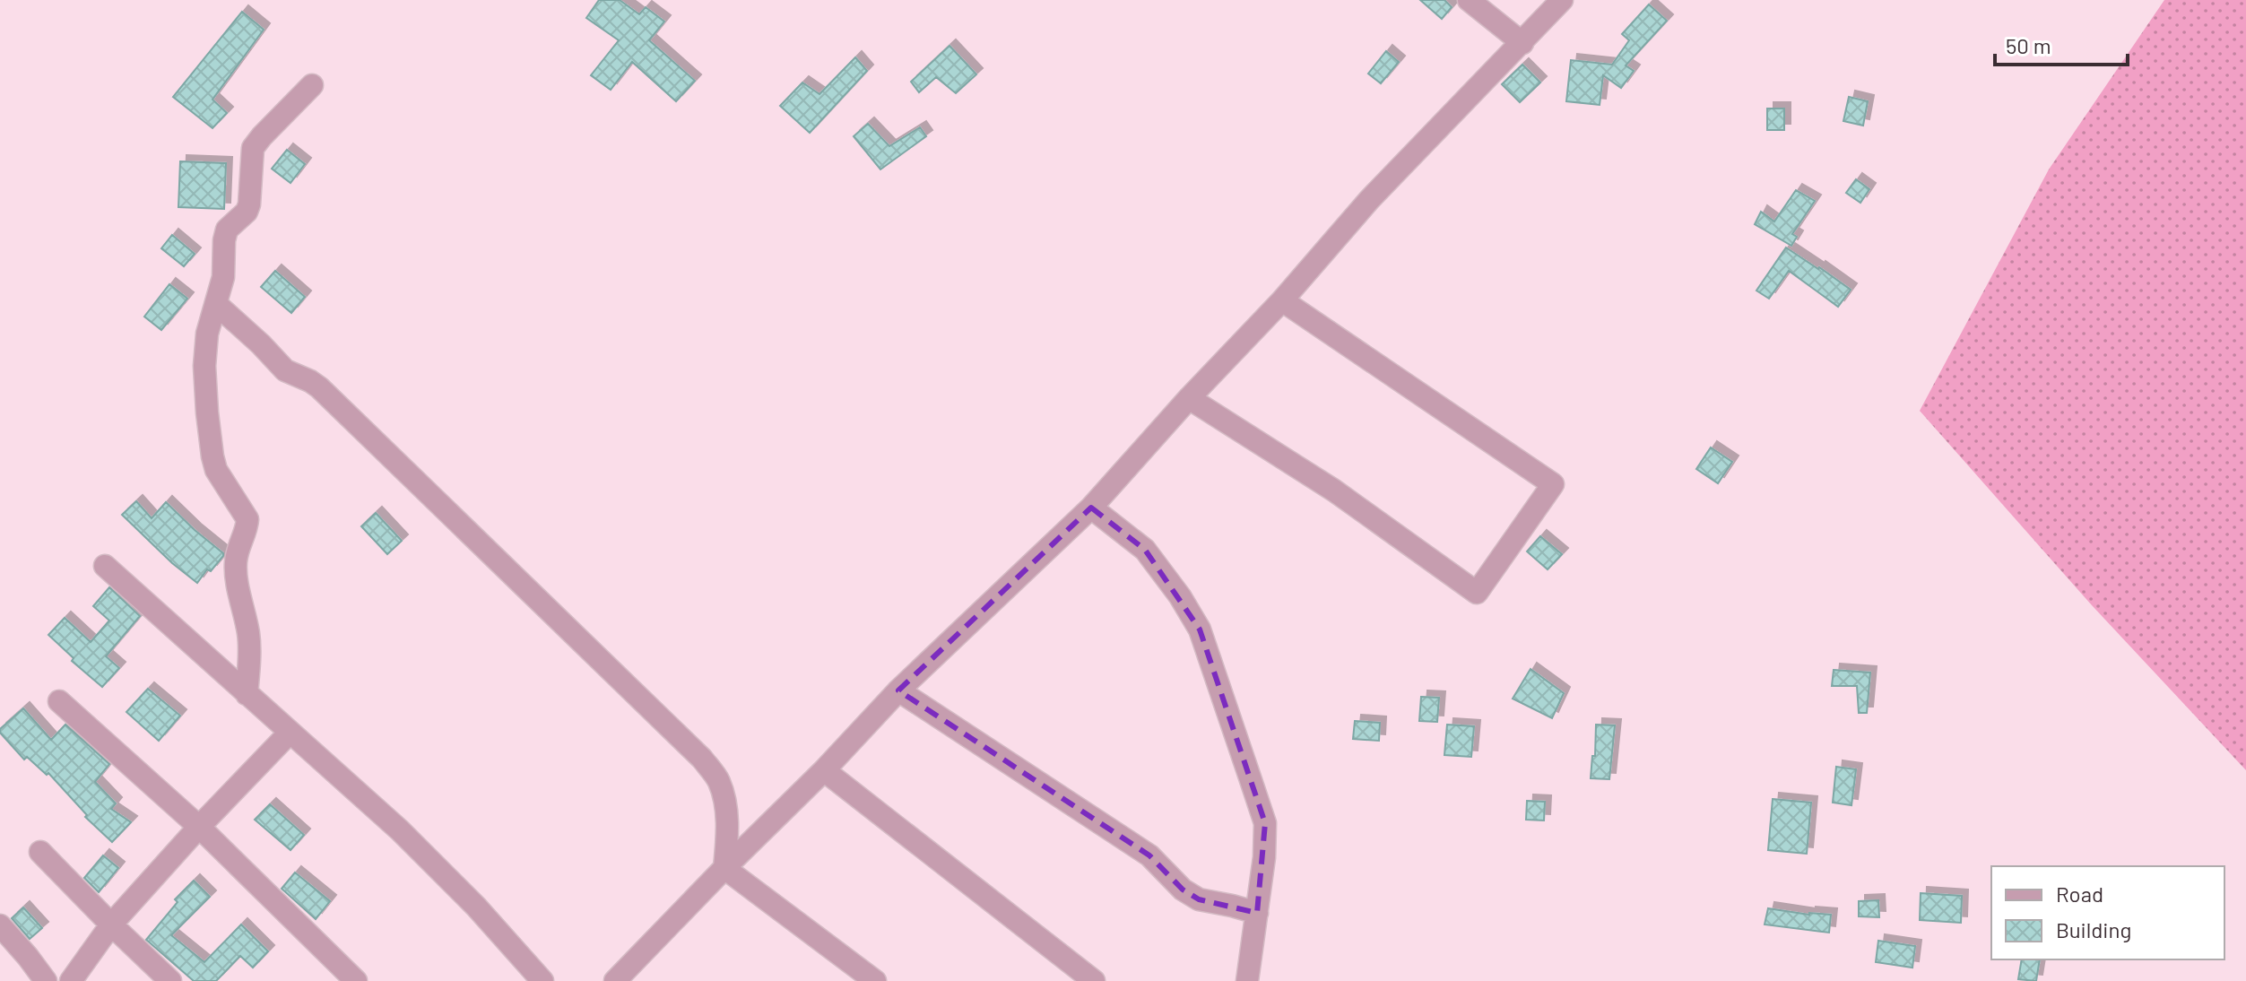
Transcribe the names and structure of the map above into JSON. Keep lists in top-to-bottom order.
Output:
{
  "legend": ["Road", "Building"],
  "scale_bar": "50 m"
}
